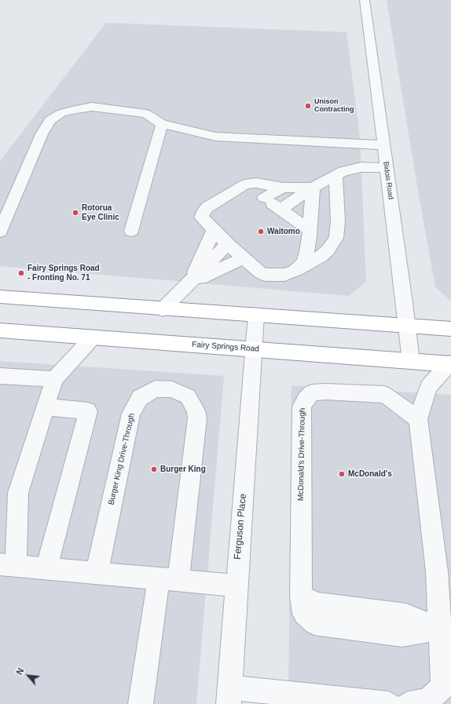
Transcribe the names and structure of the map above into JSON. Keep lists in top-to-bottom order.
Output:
{
  "streets": {
    "highway": ["Fairy Springs Road"],
    "street": [
      "Bidois Road",
      "McDonald's Drive-Through",
      "Burger King Drive-Through",
      "Ferguson Place"
    ]
  },
  "crossings": [
    ["Bidois Road", "Fairy Springs Road"],
    ["Fairy Springs Road", "Ferguson Place"]
  ],
  "places": [
    "Unison Contracting",
    "Rotorua Eye Clinic",
    "Waitomo",
    "Fairy Springs Road - Fronting No. 71",
    "Burger King",
    "McDonald's"
  ],
  "north": "top left"
}
